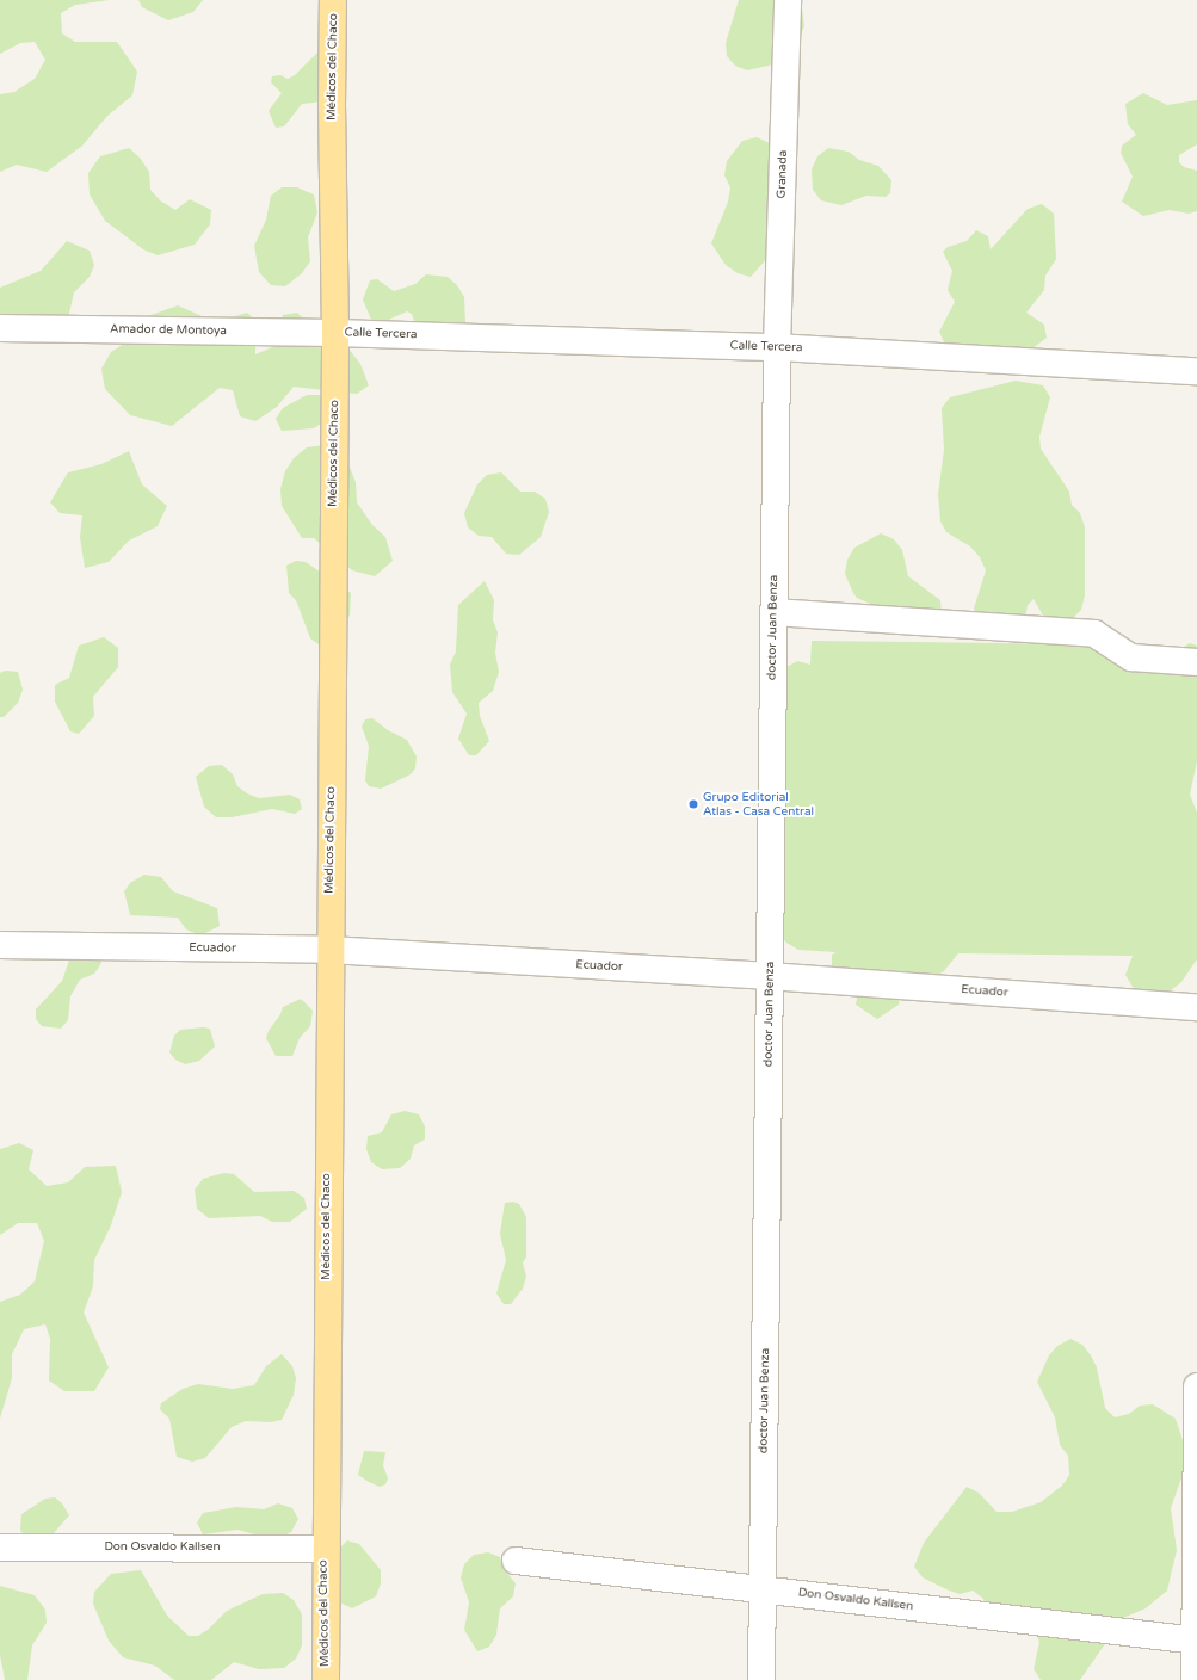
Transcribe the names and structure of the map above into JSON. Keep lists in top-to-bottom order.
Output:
{
  "streets": {
    "main road": ["Médicos del Chaco"],
    "street": [
      "Granada",
      "Amador de Montoya",
      "Calle Tercera",
      "doctor Juan Benza",
      "Ecuador",
      "Don Osvaldo Kallsen"
    ]
  },
  "crossings": [
    ["Médicos del Chaco", "Amador de Montoya"],
    ["Médicos del Chaco", "Calle Tercera"],
    ["Médicos del Chaco", "Ecuador"],
    ["Médicos del Chaco", "Don Osvaldo Kallsen"],
    ["Granada", "Calle Tercera"],
    ["Granada", "doctor Juan Benza"],
    ["Amador de Montoya", "Calle Tercera"],
    ["Calle Tercera", "doctor Juan Benza"],
    ["doctor Juan Benza", "Ecuador"],
    ["doctor Juan Benza", "Don Osvaldo Kallsen"]
  ],
  "places": ["Grupo Editorial Atlas - Casa Central"]
}
